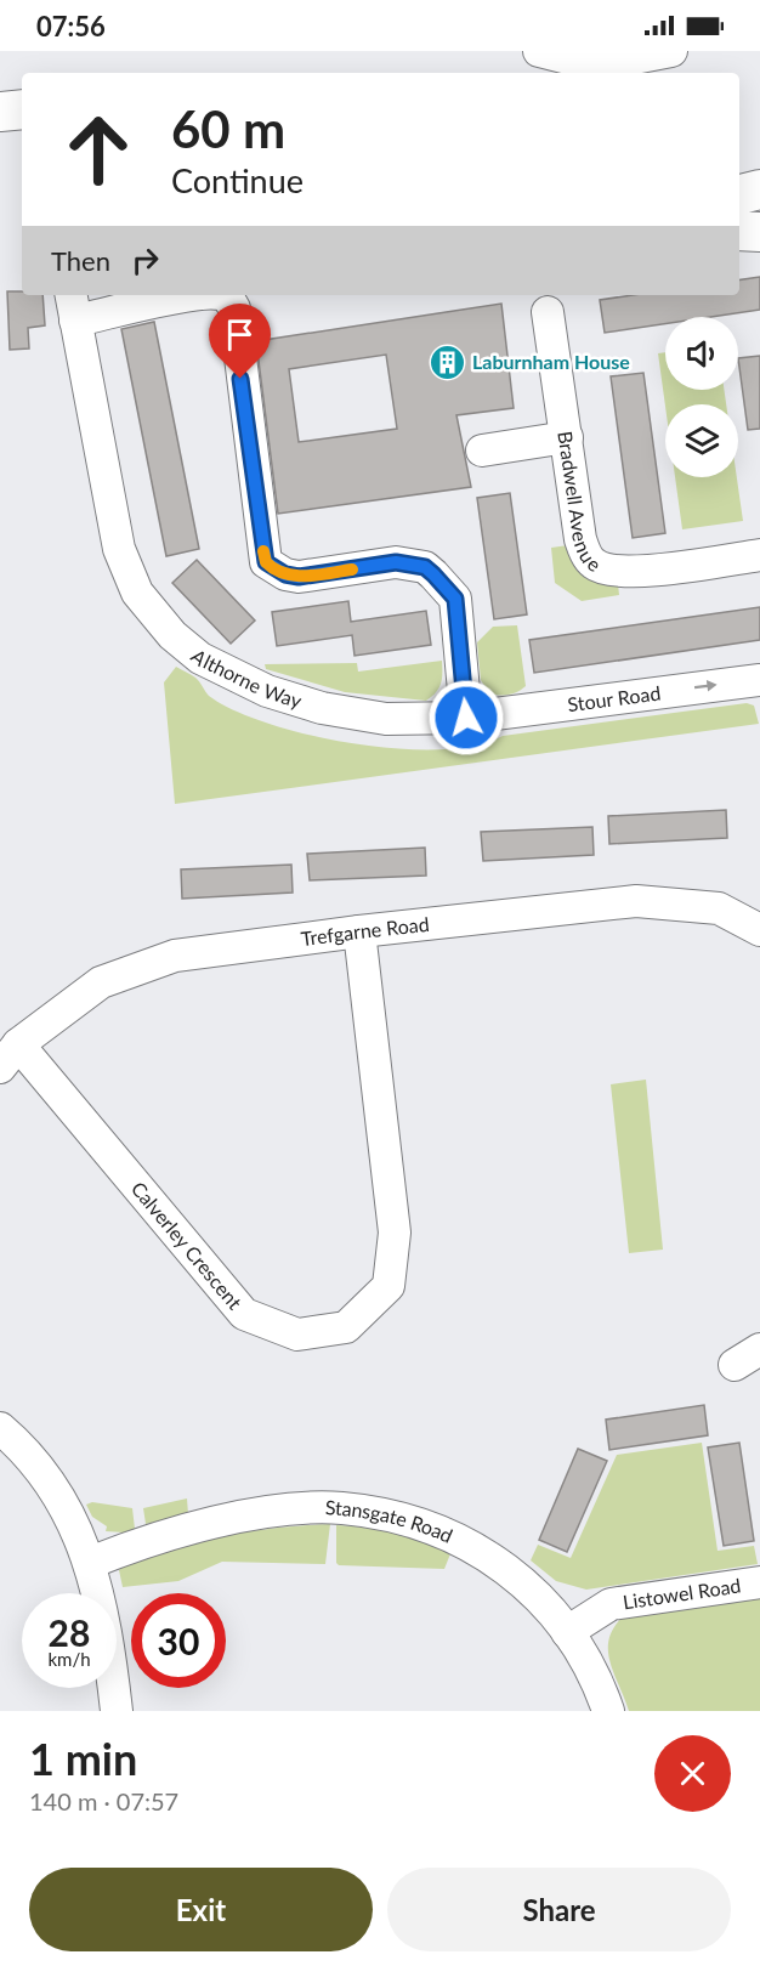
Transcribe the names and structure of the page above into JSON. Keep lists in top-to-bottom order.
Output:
{
  "streets": {
    "street": [
      "Bradwell Avenue",
      "Althorne Way",
      "Stour Road",
      "Trefgarne Road",
      "Calverley Crescent",
      "Stansgate Road",
      "Listowel Road"
    ]
  },
  "crossings": [
    ["Althorne Way", "Stour Road"],
    ["Trefgarne Road", "Calverley Crescent"],
    ["Stansgate Road", "Listowel Road"]
  ],
  "one_way": ["Stour Road"],
  "places": {
    "building": ["Laburnham House"]
  },
  "page": {
    "status": "07:56",
    "turn": ["60 m", "Continue"],
    "then": "Then",
    "speed": "28 km/h",
    "limit": "30",
    "heading": ["1 min", "140 m · 07:57"],
    "buttons": ["Exit", "Share"]
  }
}
